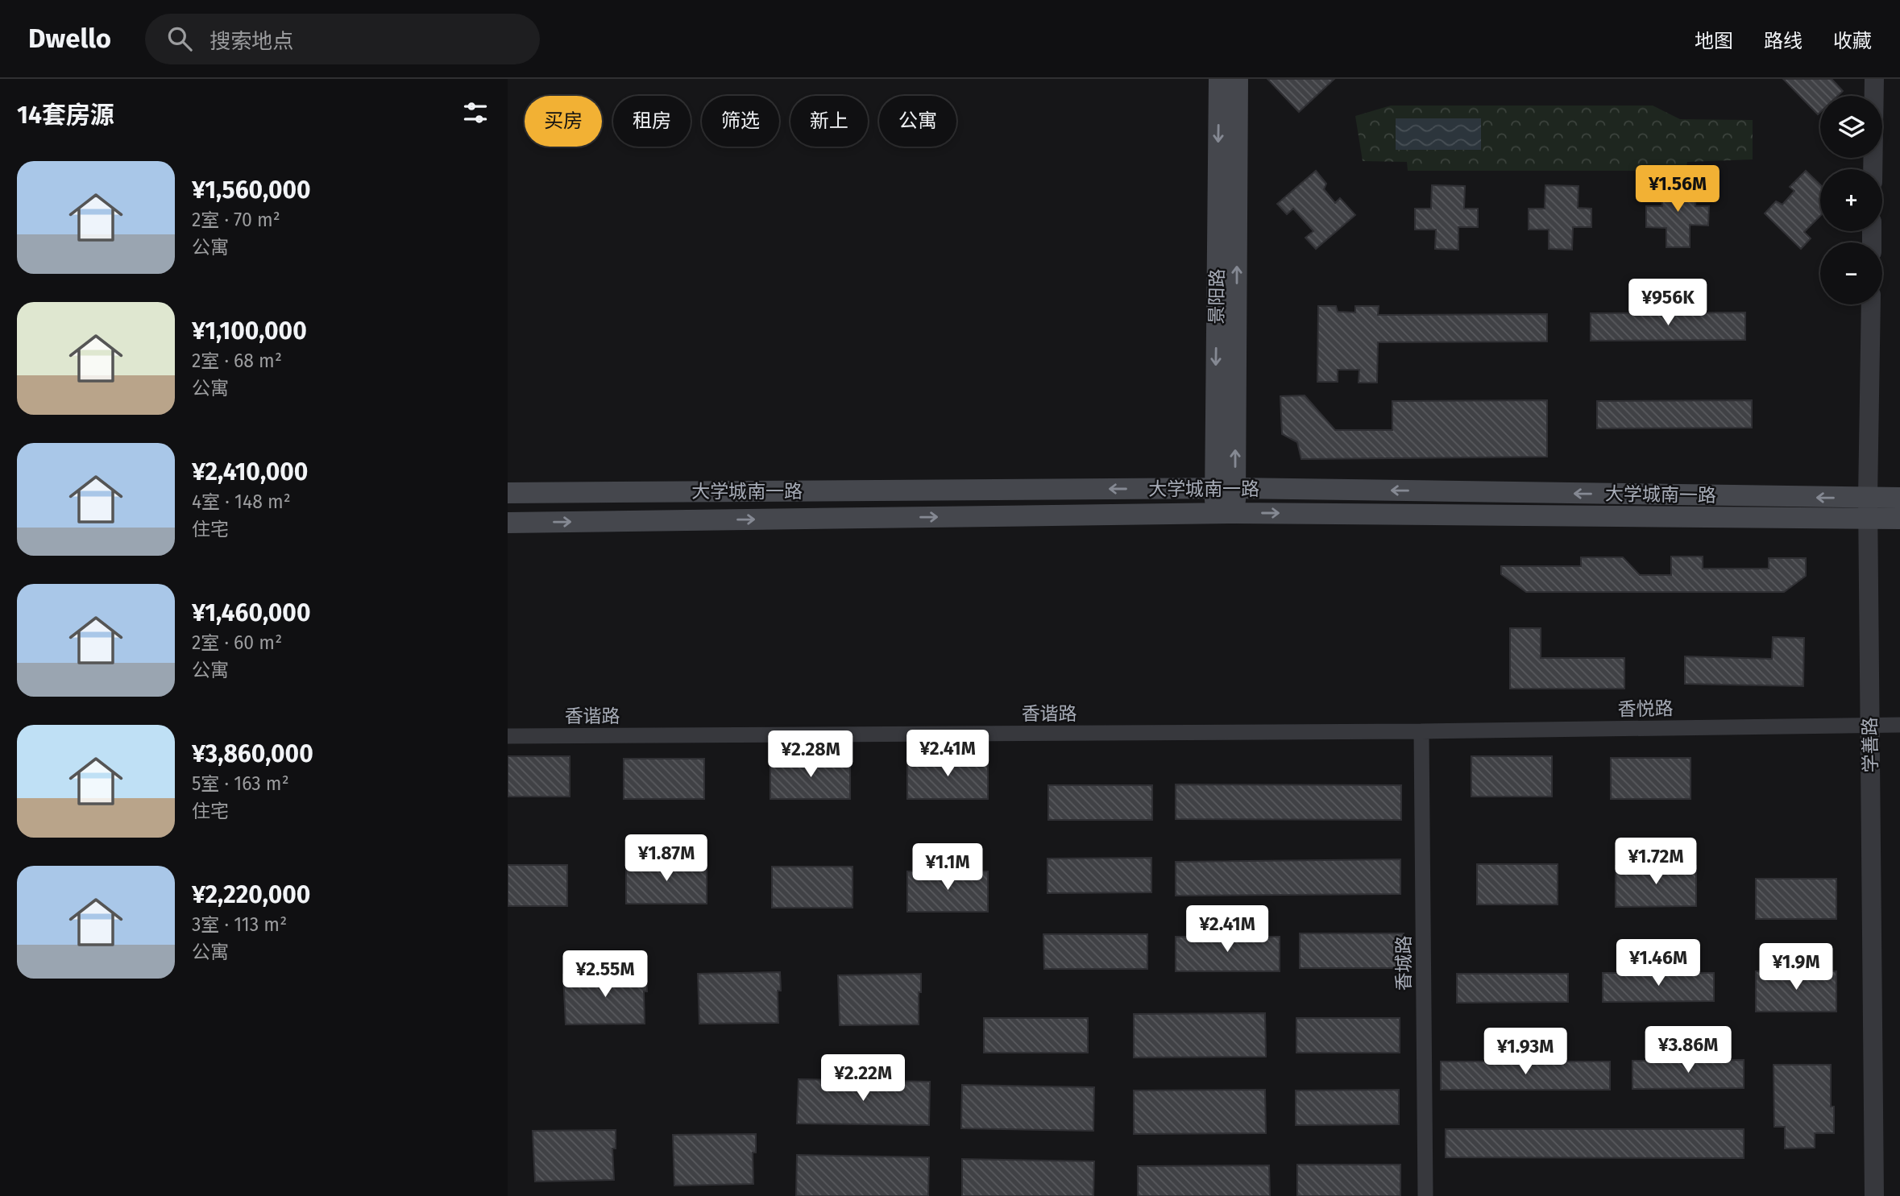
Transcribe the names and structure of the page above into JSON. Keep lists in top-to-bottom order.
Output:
{
  "streets": {
    "main road": ["景阳路", "大学城南一路"],
    "street": [
      "香悦路",
      "香谐路",
      "学善路",
      "香城路"
    ]
  },
  "crossings": [
    ["景阳路", "大学城南一路"],
    ["大学城南一路", "学善路"],
    ["香悦路", "香谐路"],
    ["香悦路", "学善路"],
    ["香悦路", "香城路"],
    ["香谐路", "香城路"]
  ],
  "page": {
    "header": "Dwello",
    "search": "搜索地点",
    "nav": ["地图", "路线", "收藏"],
    "heading": "14套房源",
    "map_buttons": ["+", "−"],
    "chip": [
      "买房",
      "租房",
      "筛选",
      "新上",
      "公寓"
    ],
    "list": [
      {
        "name": "¥1,560,000",
        "note": "2室 · 70 m² · 公寓"
      },
      {
        "name": "¥1,100,000",
        "note": "2室 · 68 m² · 公寓"
      },
      {
        "name": "¥2,410,000",
        "note": "4室 · 148 m² · 住宅"
      },
      {
        "name": "¥1,460,000",
        "note": "2室 · 60 m² · 公寓"
      },
      {
        "name": "¥3,860,000",
        "note": "5室 · 163 m² · 住宅"
      },
      {
        "name": "¥2,220,000",
        "note": "3室 · 113 m² · 公寓"
      }
    ],
    "price": [
      "¥1.56M",
      "¥956K",
      "¥2.41M",
      "¥2.28M",
      "¥1.87M",
      "¥1.72M",
      "¥1.1M",
      "¥2.41M",
      "¥1.46M",
      "¥1.9M",
      "¥2.55M",
      "¥3.86M",
      "¥1.93M",
      "¥2.22M"
    ]
  }
}
